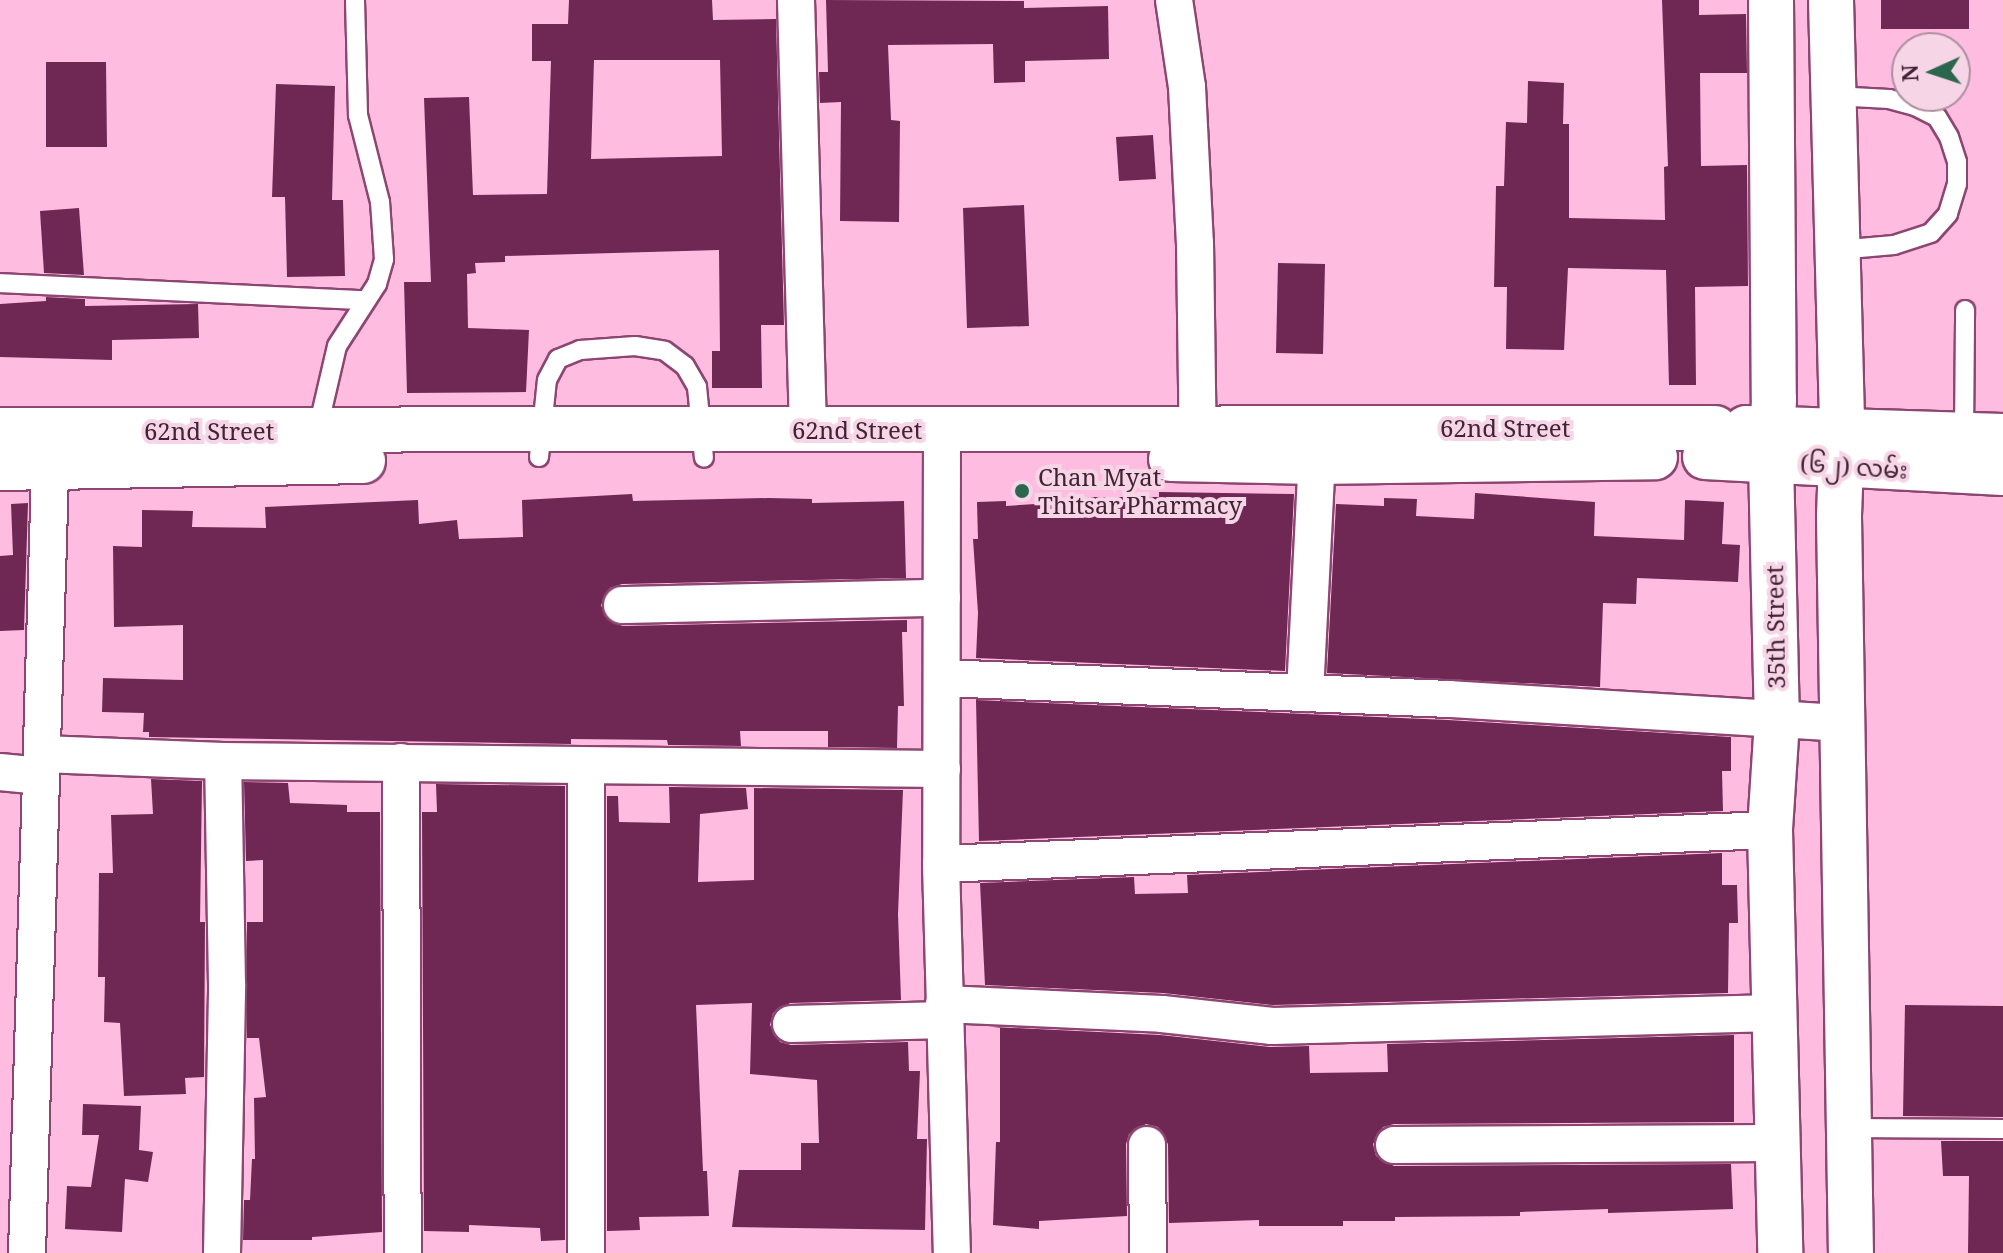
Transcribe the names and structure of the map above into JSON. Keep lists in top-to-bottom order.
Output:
{
  "streets": {
    "main road": ["62nd Street", "(၆၂) လမ်း", "35th Street"]
  },
  "crossings": [
    ["62nd Street", "(၆၂) လမ်း"],
    ["(၆၂) လမ်း", "35th Street"]
  ],
  "places": ["Chan Myat Thitsar Pharmacy"],
  "north": "left"
}
